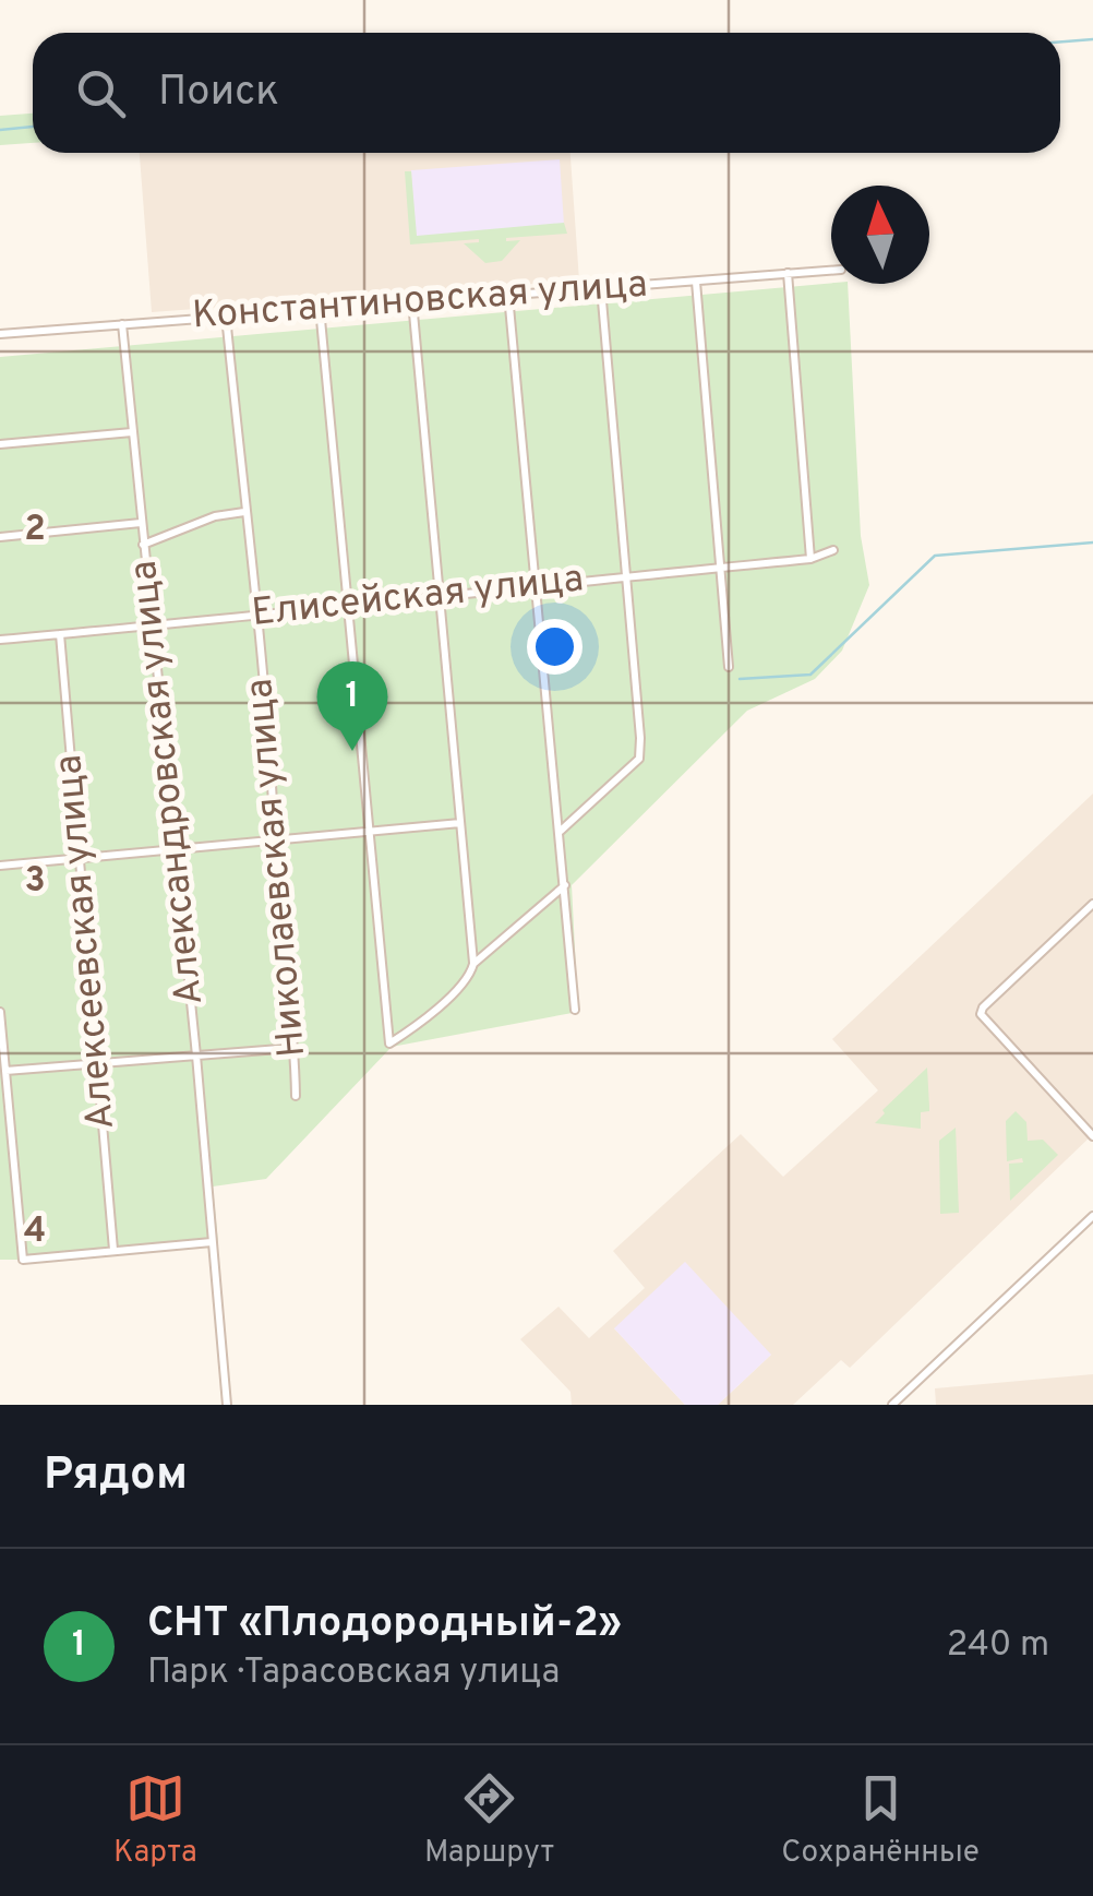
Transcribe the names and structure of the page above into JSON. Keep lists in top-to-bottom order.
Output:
{
  "streets": {
    "street": [
      "Константиновская улица",
      "Елисейская улица",
      "Александровская улица",
      "Николаевская улица",
      "Алексеевская улица"
    ]
  },
  "crossings": [
    ["Константиновская улица", "Александровская улица"],
    ["Константиновская улица", "Николаевская улица"],
    ["Елисейская улица", "Александровская улица"],
    ["Елисейская улица", "Николаевская улица"],
    ["Елисейская улица", "Алексеевская улица"]
  ],
  "north": "top",
  "page": {
    "search": "Поиск",
    "pins": "1",
    "heading": "Рядом",
    "list": [
      {
        "mark": "1",
        "name": "СНТ «Плодородный-2»",
        "note": "Парк · Тарасовская улица",
        "value": "240 m"
      }
    ],
    "nav": ["Карта", "Маршрут", "Сохранённые"]
  },
  "grid": {
    "rows": ["2", "3", "4"]
  }
}
